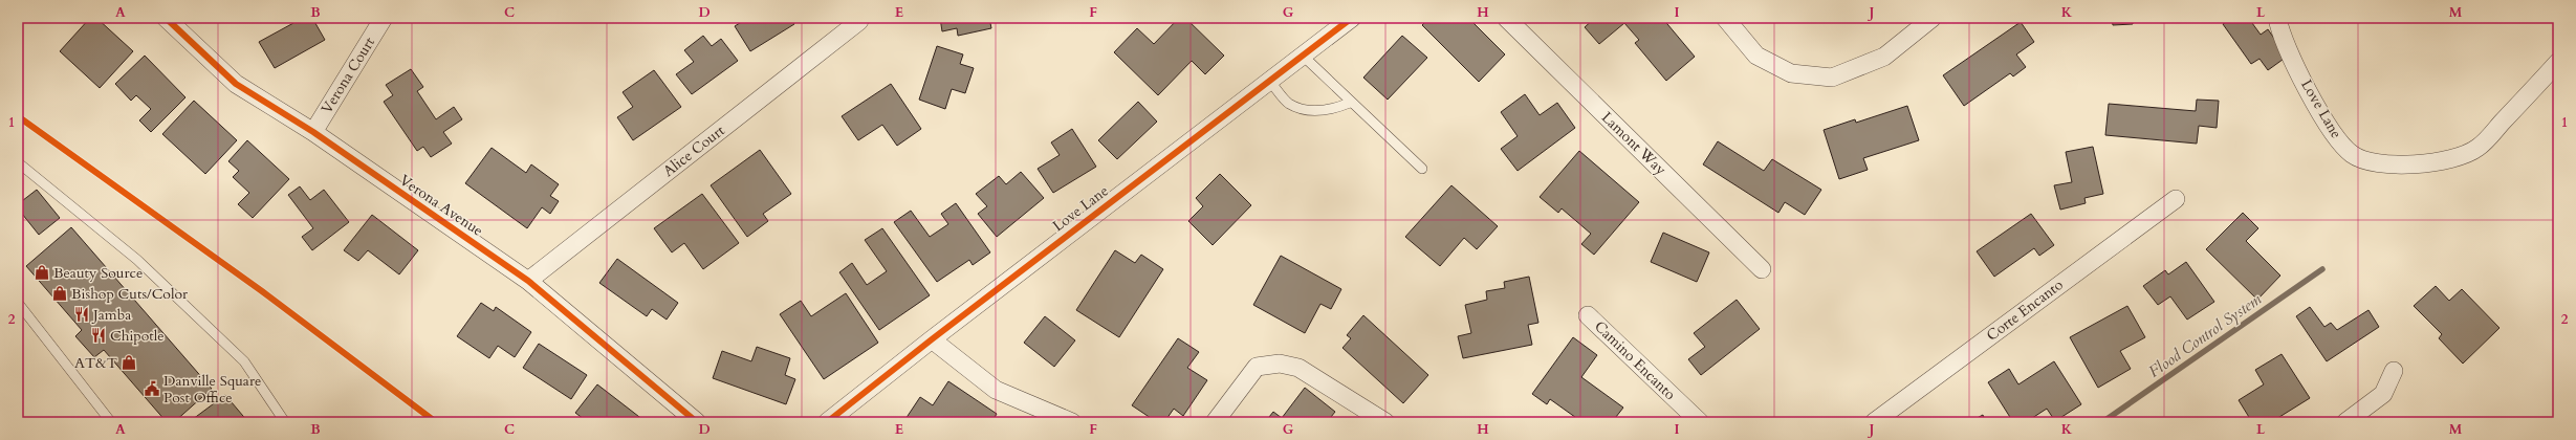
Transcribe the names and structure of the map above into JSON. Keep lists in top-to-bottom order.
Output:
{
  "streets": {
    "street": [
      "Verona Court",
      "Love Lane",
      "Lamont Way",
      "Alice Court",
      "Verona Avenue",
      "Corte Encanto",
      "Camino Encanto"
    ]
  },
  "crossings": [
    ["Verona Court", "Verona Avenue"],
    ["Alice Court", "Verona Avenue"]
  ],
  "water": ["Flood Control System"],
  "places": {
    "shop": ["Beauty Source", "Bishop Cuts/Color", "AT&T"],
    "restaurant": ["Jamba", "Chipotle"],
    "public building": ["Danville Square Post Office"]
  },
  "grid": {
    "columns": [
      "A",
      "B",
      "C",
      "D",
      "E",
      "F",
      "G",
      "H",
      "I",
      "J",
      "K",
      "L",
      "M"
    ],
    "rows": ["1", "2"]
  }
}
